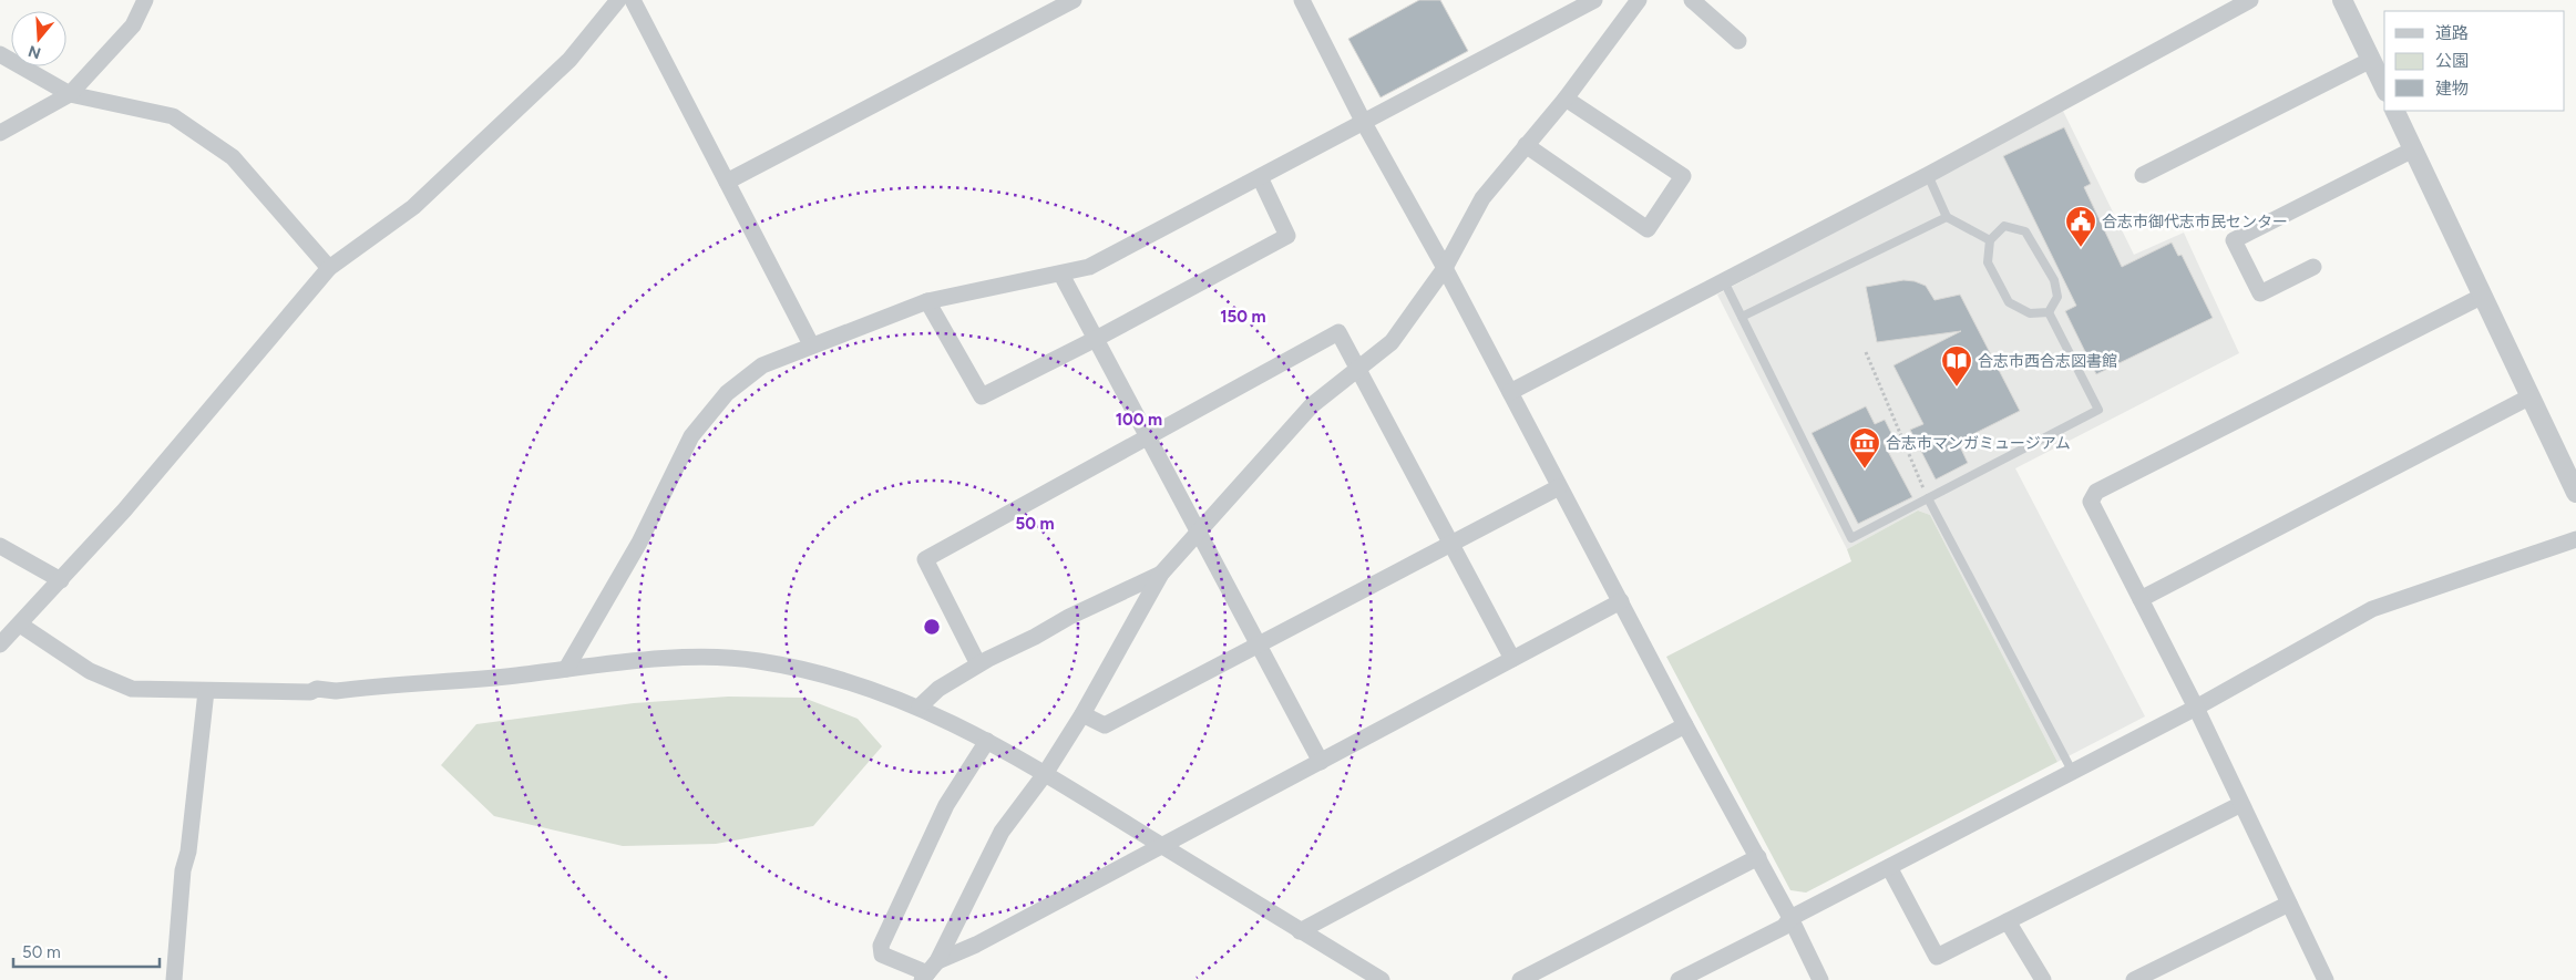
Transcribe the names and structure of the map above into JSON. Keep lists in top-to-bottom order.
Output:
{
  "places": {
    "public building": ["合志市御代志市民センター"],
    "library": ["合志市西合志図書館"],
    "museum": ["合志市マンガミュージアム"]
  },
  "legend": ["道路", "公園", "建物"],
  "scale_bar": "50 m",
  "north": "bottom",
  "rings": ["150 m", "100 m", "50 m"]
}
